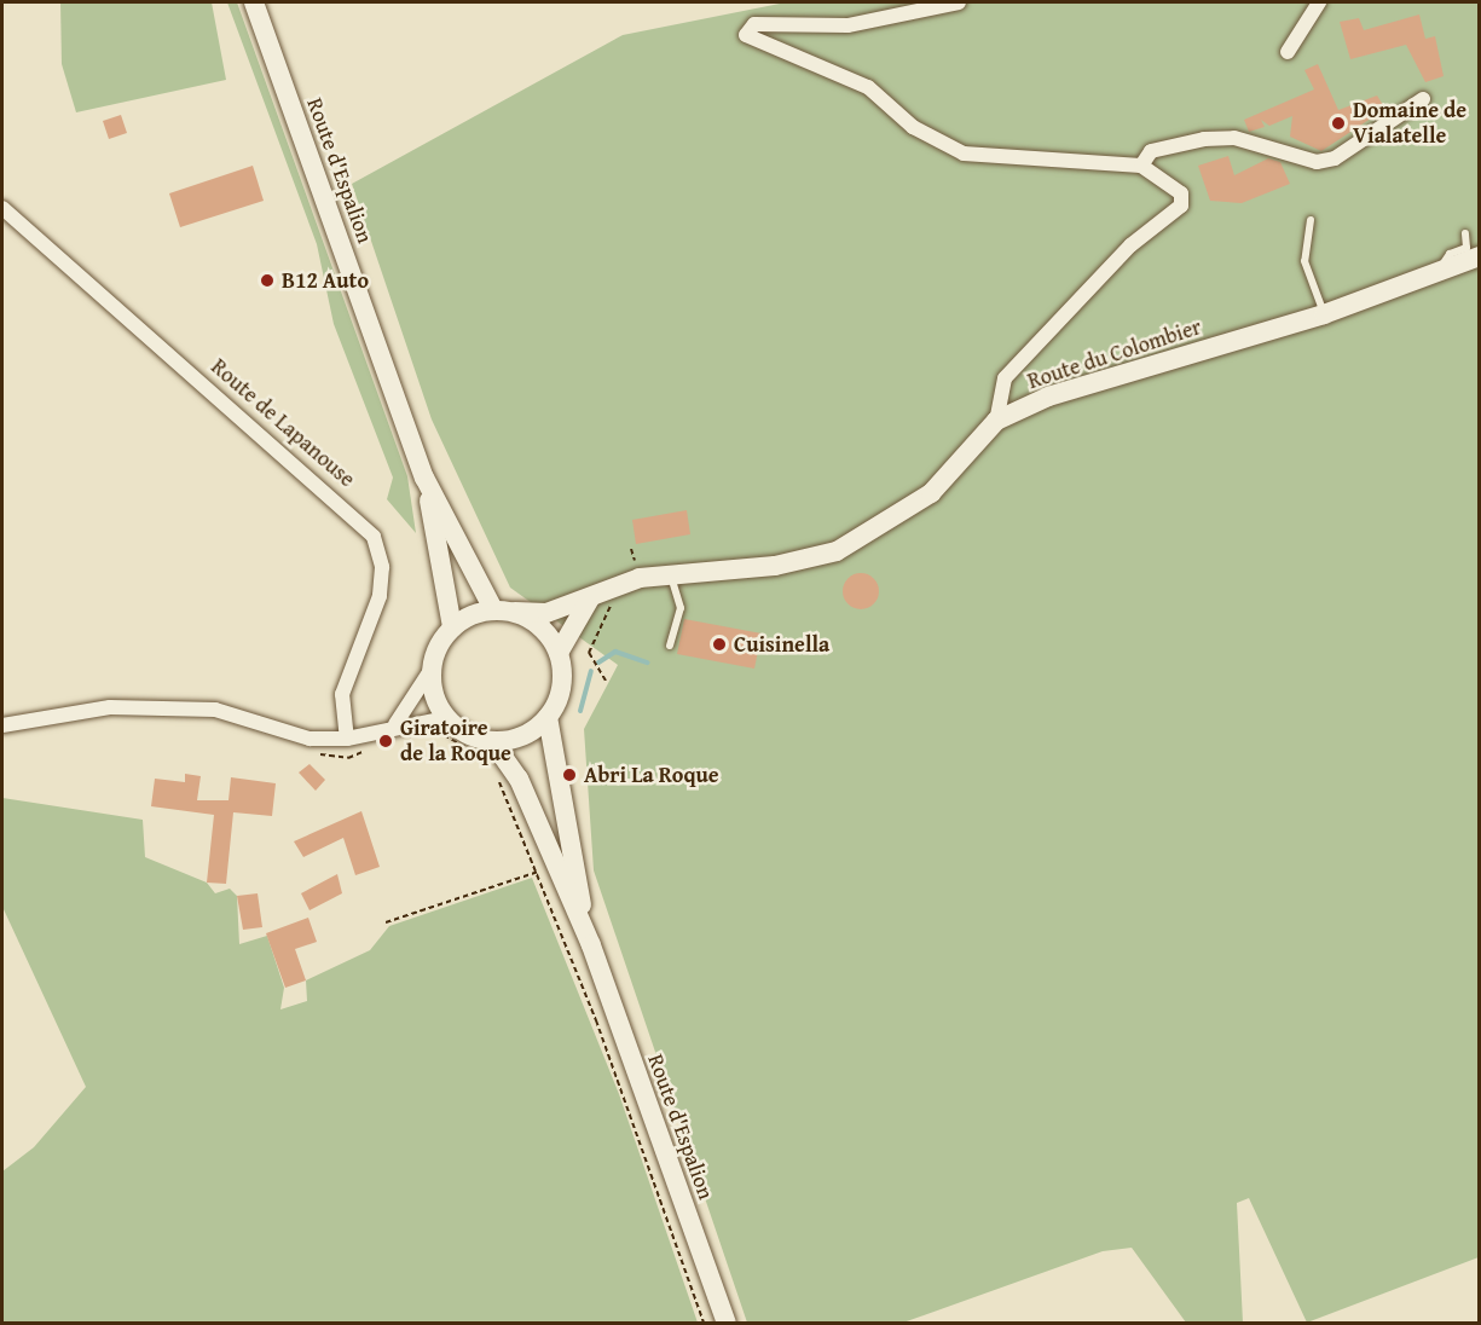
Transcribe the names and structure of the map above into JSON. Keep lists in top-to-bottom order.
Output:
{
  "streets": {
    "main road": ["Route d'Espalion", "Route du Colombier"],
    "street": ["Route de Lapanouse"]
  },
  "crossings": [
    ["Route d'Espalion", "Route du Colombier"]
  ],
  "places": [
    "Domaine de Vialatelle",
    "B12 Auto",
    "Cuisinella",
    "Giratoire de la Roque",
    "Abri La Roque"
  ]
}
